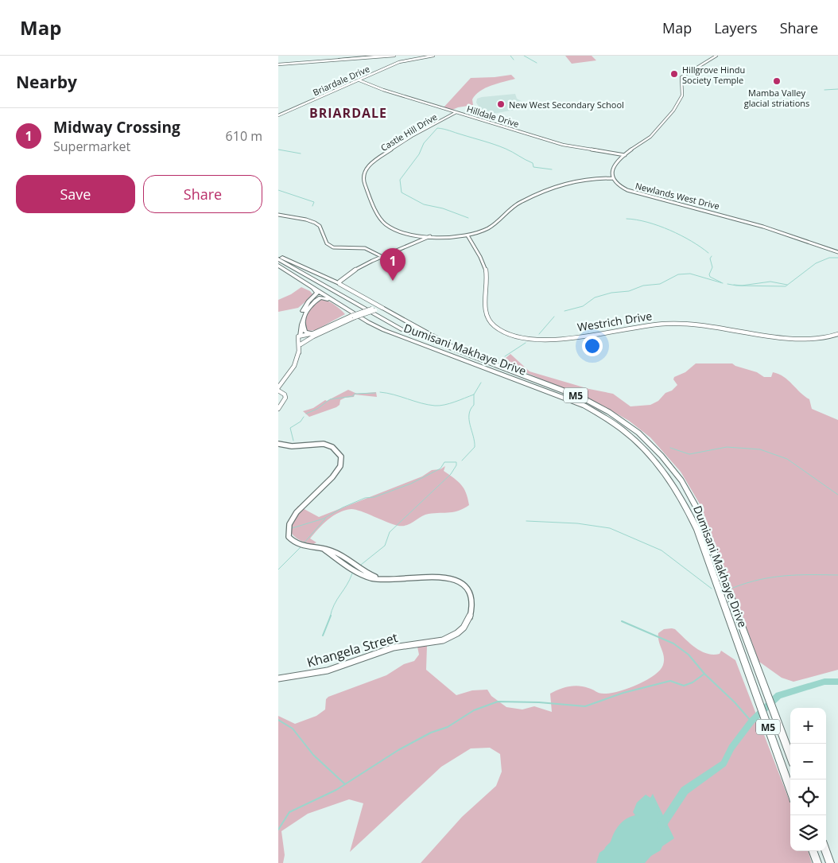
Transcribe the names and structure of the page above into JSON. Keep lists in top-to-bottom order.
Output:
{
  "streets": {
    "main road": ["Dumisani Makhaye Drive", "M5"],
    "street": [
      "Briardale Drive",
      "Hilldale Drive",
      "Castle Hill Drive",
      "Newlands West Drive",
      "Westrich Drive",
      "Khangela Street"
    ]
  },
  "crossings": [
    ["Briardale Drive", "Hilldale Drive"],
    ["Hilldale Drive", "Castle Hill Drive"],
    ["Castle Hill Drive", "Newlands West Drive"],
    ["Castle Hill Drive", "Westrich Drive"]
  ],
  "districts": ["BRIARDALE"],
  "places": ["Hillgrove Hindu Society Temple", "Mamba Valley glacial striations", "New West Secondary School"],
  "page": {
    "header": "Map",
    "nav": ["Map", "Layers", "Share"],
    "heading": "Nearby",
    "list": [
      {
        "mark": "1",
        "name": "Midway Crossing",
        "note": "Supermarket",
        "value": "610 m"
      }
    ],
    "buttons": ["Save", "Share"],
    "pins": "1",
    "map_buttons": ["+", "−"]
  }
}
